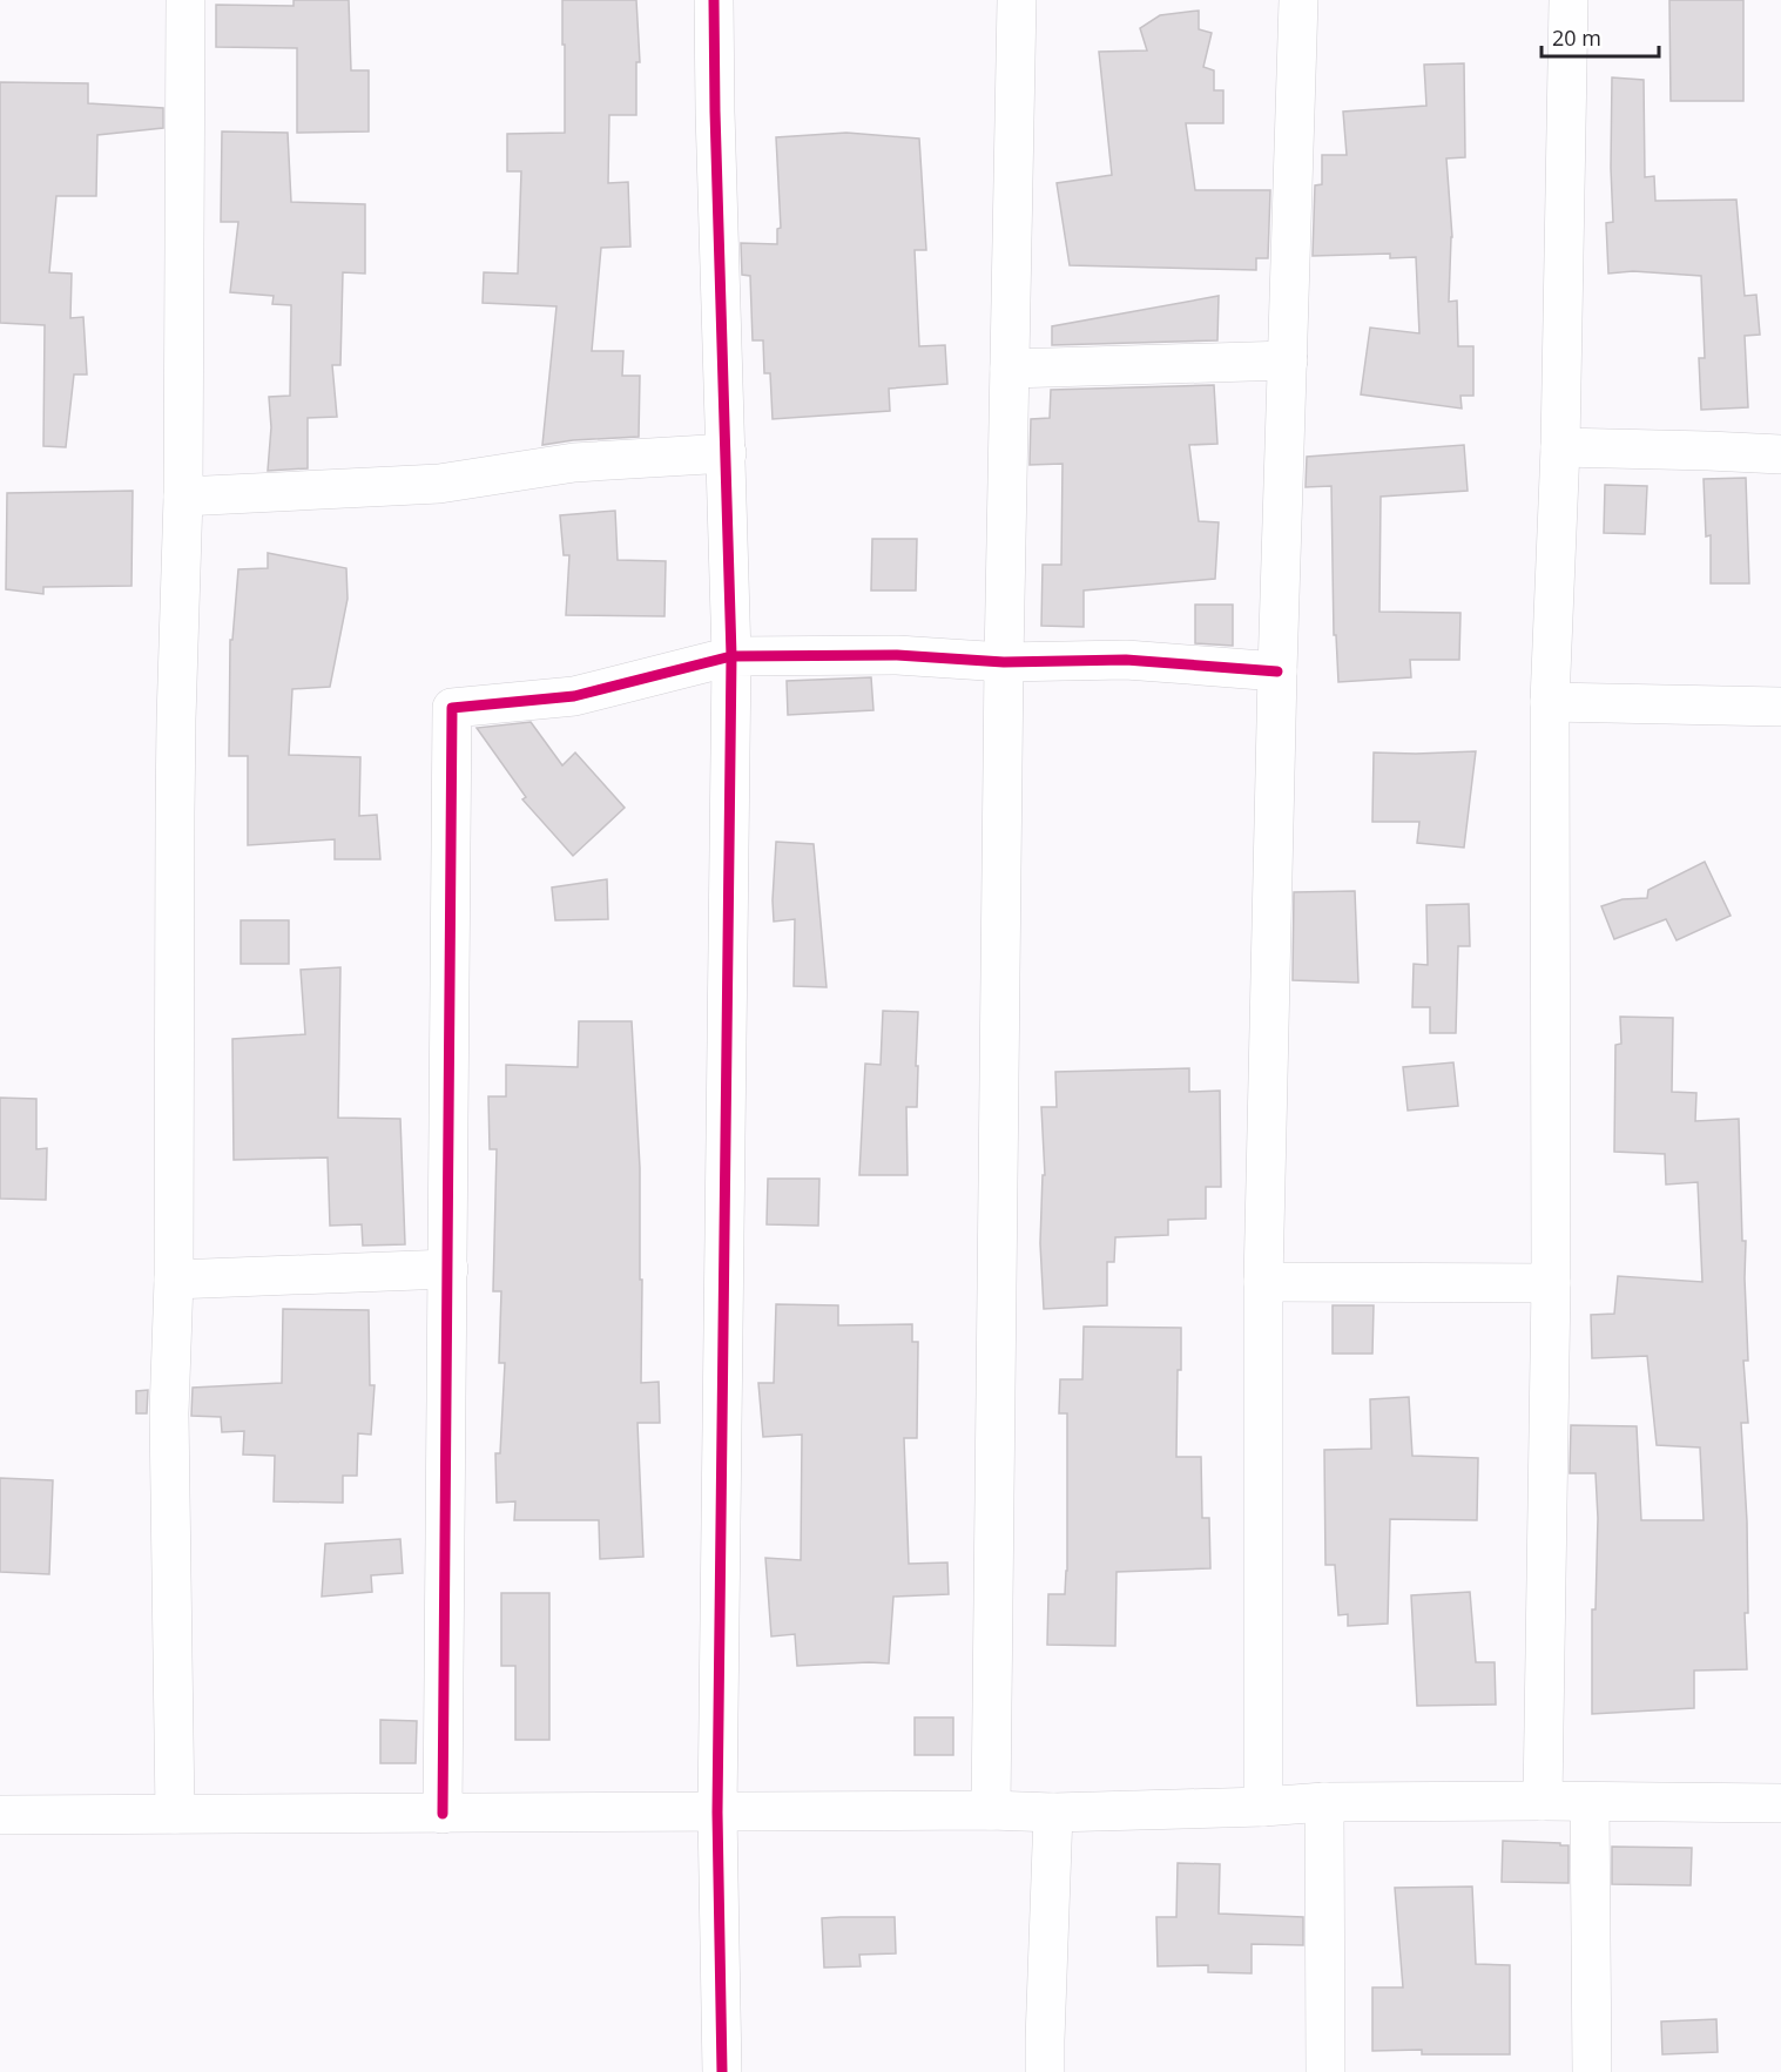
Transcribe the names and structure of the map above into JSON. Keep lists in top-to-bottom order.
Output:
{
  "scale_bar": "20 m"
}
